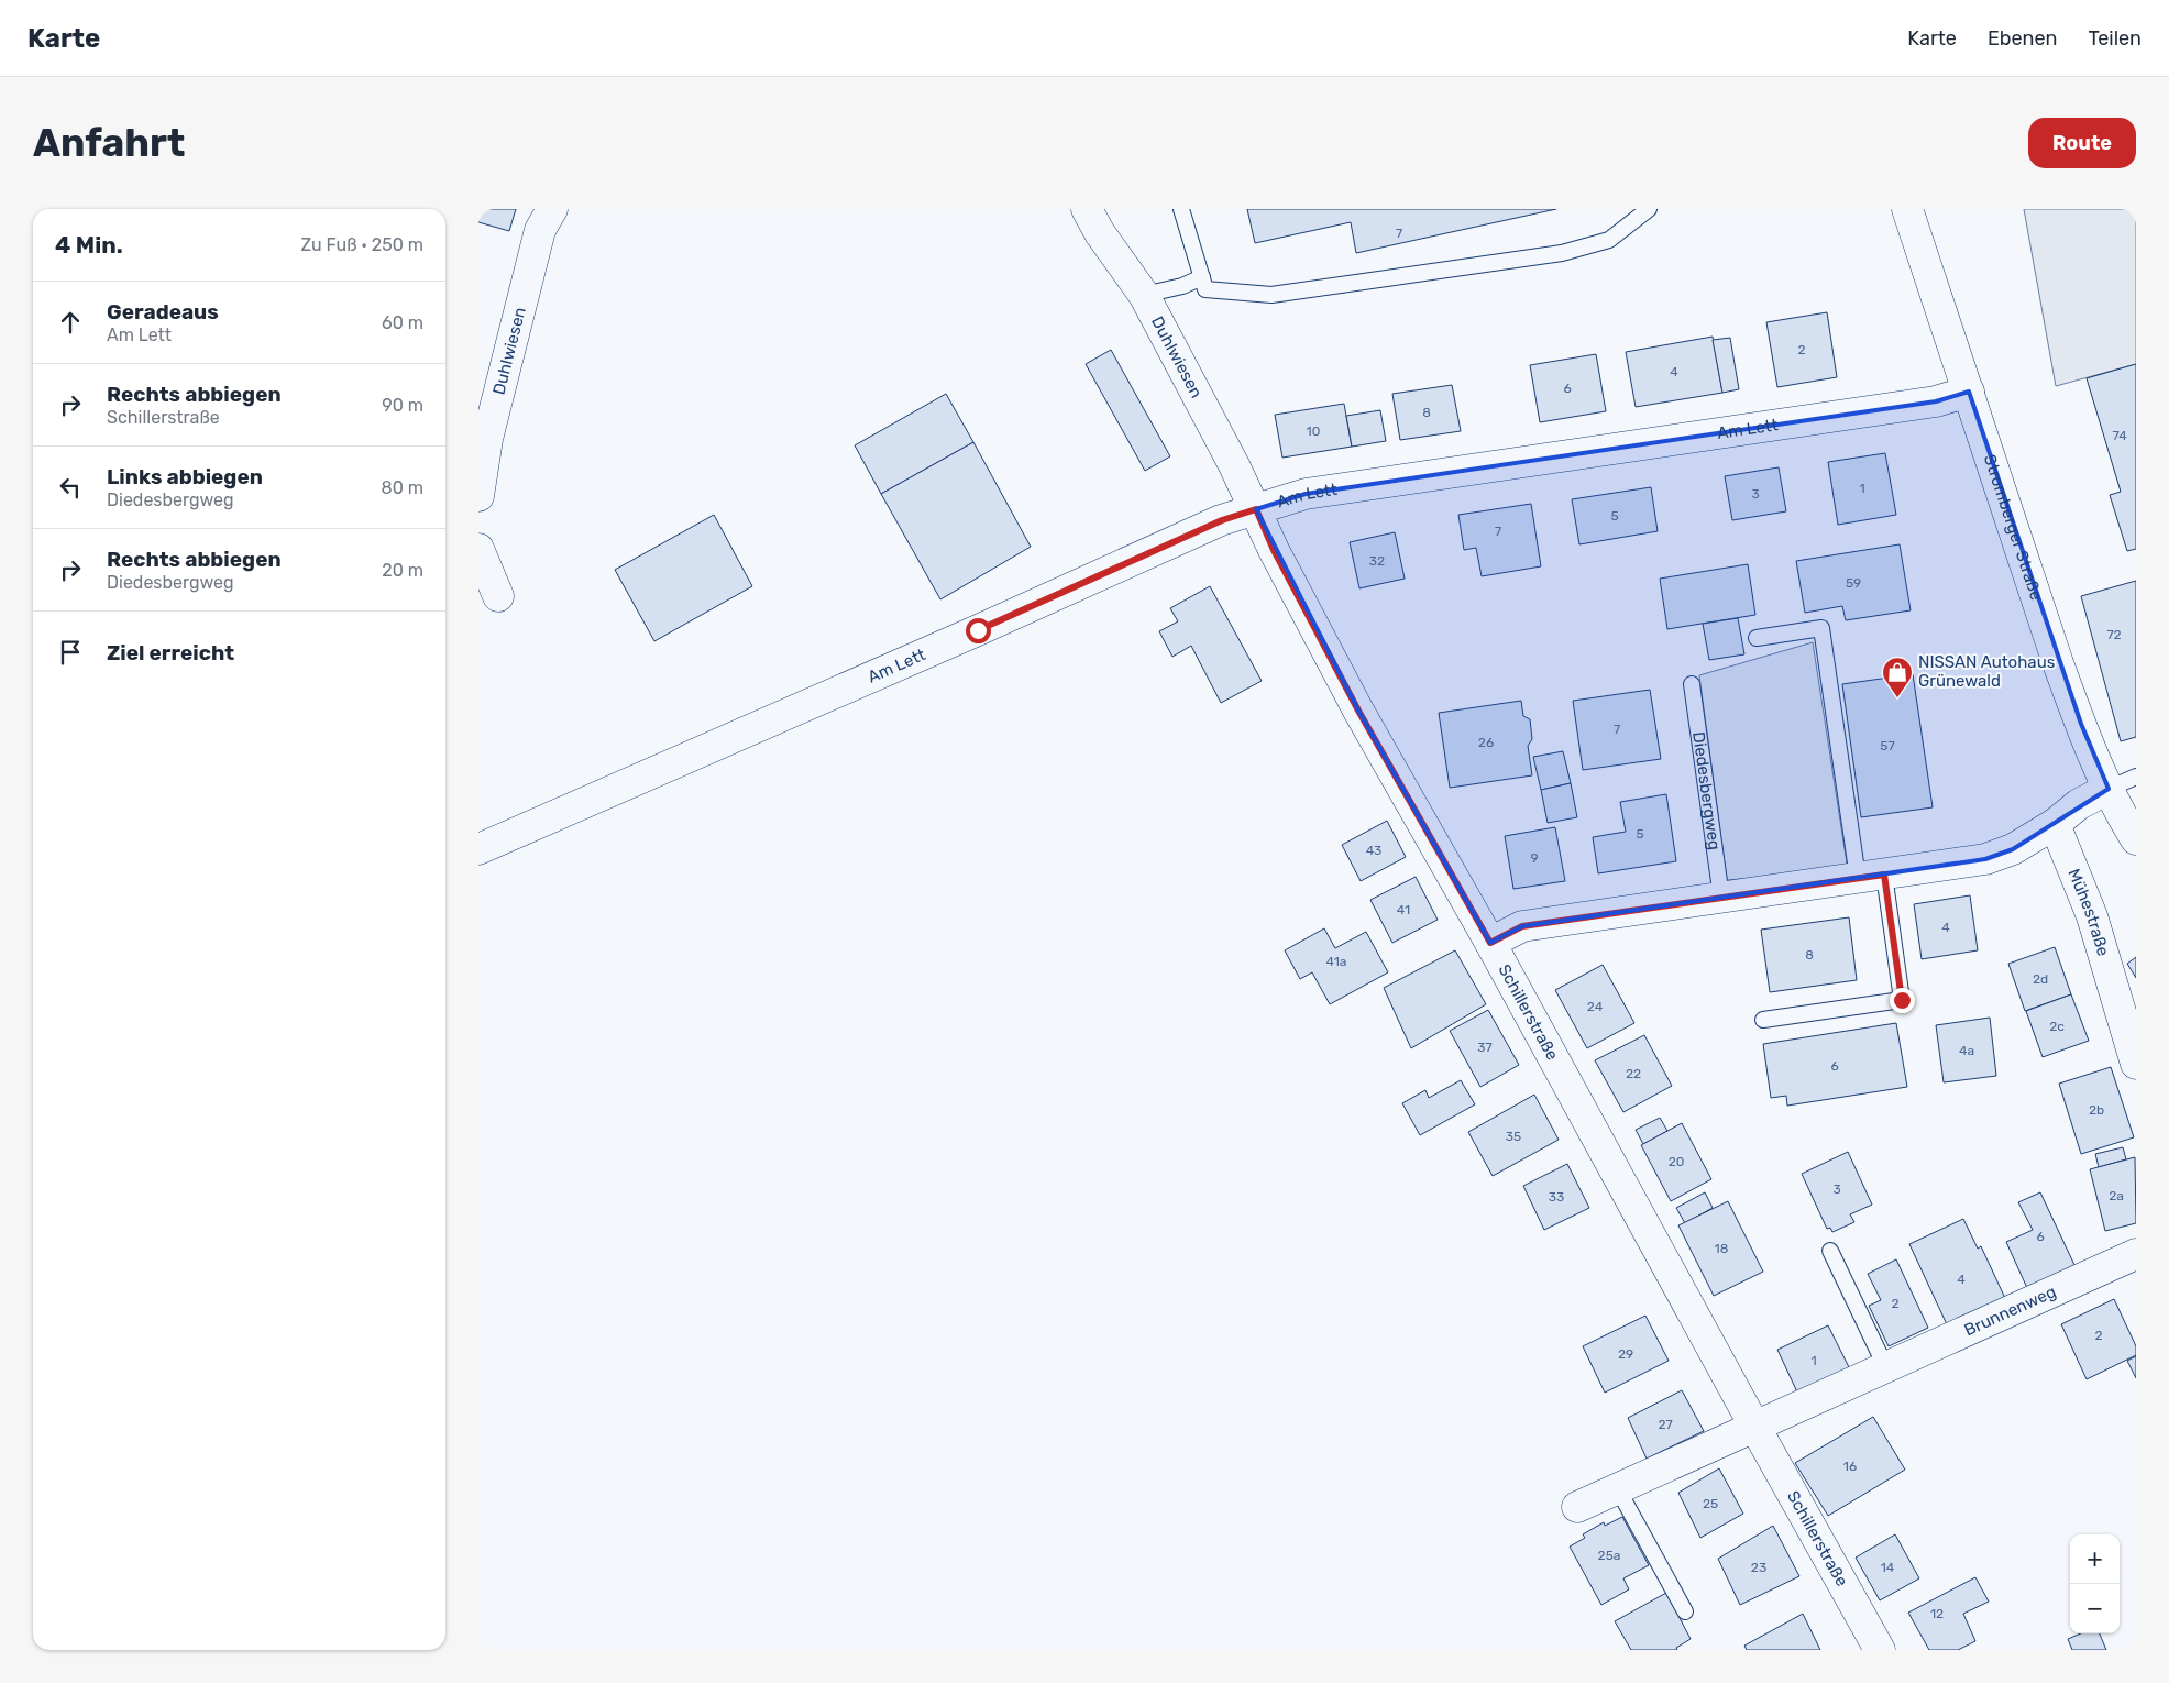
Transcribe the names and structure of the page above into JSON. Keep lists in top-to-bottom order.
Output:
{
  "streets": {
    "street": [
      "Duhlwiesen",
      "Am Lett",
      "Stromberger Straße",
      "Mühestraße",
      "Schillerstraße",
      "Brunnenweg"
    ],
    "lane": ["Diedesbergweg"]
  },
  "crossings": [
    ["Duhlwiesen", "Am Lett"],
    ["Duhlwiesen", "Schillerstraße"],
    ["Am Lett", "Stromberger Straße"],
    ["Am Lett", "Schillerstraße"],
    ["Schillerstraße", "Brunnenweg"]
  ],
  "places": {
    "shop": ["NISSAN Autohaus Grünewald"]
  },
  "house_numbers": [
    "7",
    "2",
    "4",
    "6",
    "8",
    "10",
    "74",
    "1",
    "3",
    "5",
    "7",
    "32",
    "59",
    "72",
    "7",
    "26",
    "57",
    "5",
    "43",
    "9",
    "41",
    "4",
    "8",
    "41a",
    "2d",
    "24",
    "2c",
    "37",
    "4a",
    "6",
    "22",
    "2b",
    "35",
    "20",
    "3",
    "2a",
    "33",
    "6",
    "18",
    "4",
    "2",
    "2",
    "29",
    "1",
    "27",
    "16",
    "25",
    "25a",
    "23",
    "14",
    "12"
  ],
  "page": {
    "header": "Karte",
    "nav": ["Karte", "Ebenen", "Teilen"],
    "buttons": "Route",
    "title": "Anfahrt",
    "heading": ["4 Min.", "Zu Fuß · 250 m"],
    "list": [
      ["Geradeaus", "Am Lett", "60 m"],
      ["Rechts abbiegen", "Schillerstraße", "90 m"],
      ["Links abbiegen", "Diedesbergweg", "80 m"],
      ["Rechts abbiegen", "Diedesbergweg", "20 m"],
      "Ziel erreicht"
    ],
    "map_buttons": ["+", "−"]
  }
}
